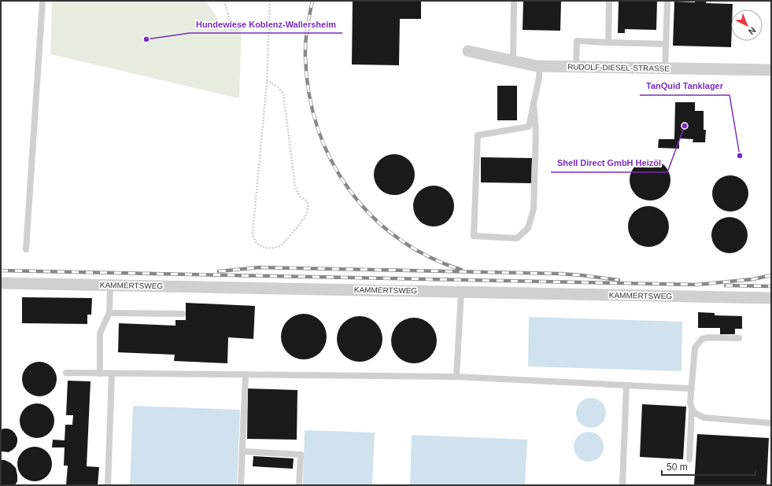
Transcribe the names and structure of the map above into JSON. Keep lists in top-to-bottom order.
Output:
{
  "streets": {
    "street": ["RUDOLF-DIESEL-STRASSE", "KAMMERTSWEG"]
  },
  "places": ["Hundewiese Koblenz-Wallersheim", "Shell Direct GmbH Heizöl", "TanQuid Tanklager"],
  "scale_bar": "50 m",
  "north": "bottom right"
}
